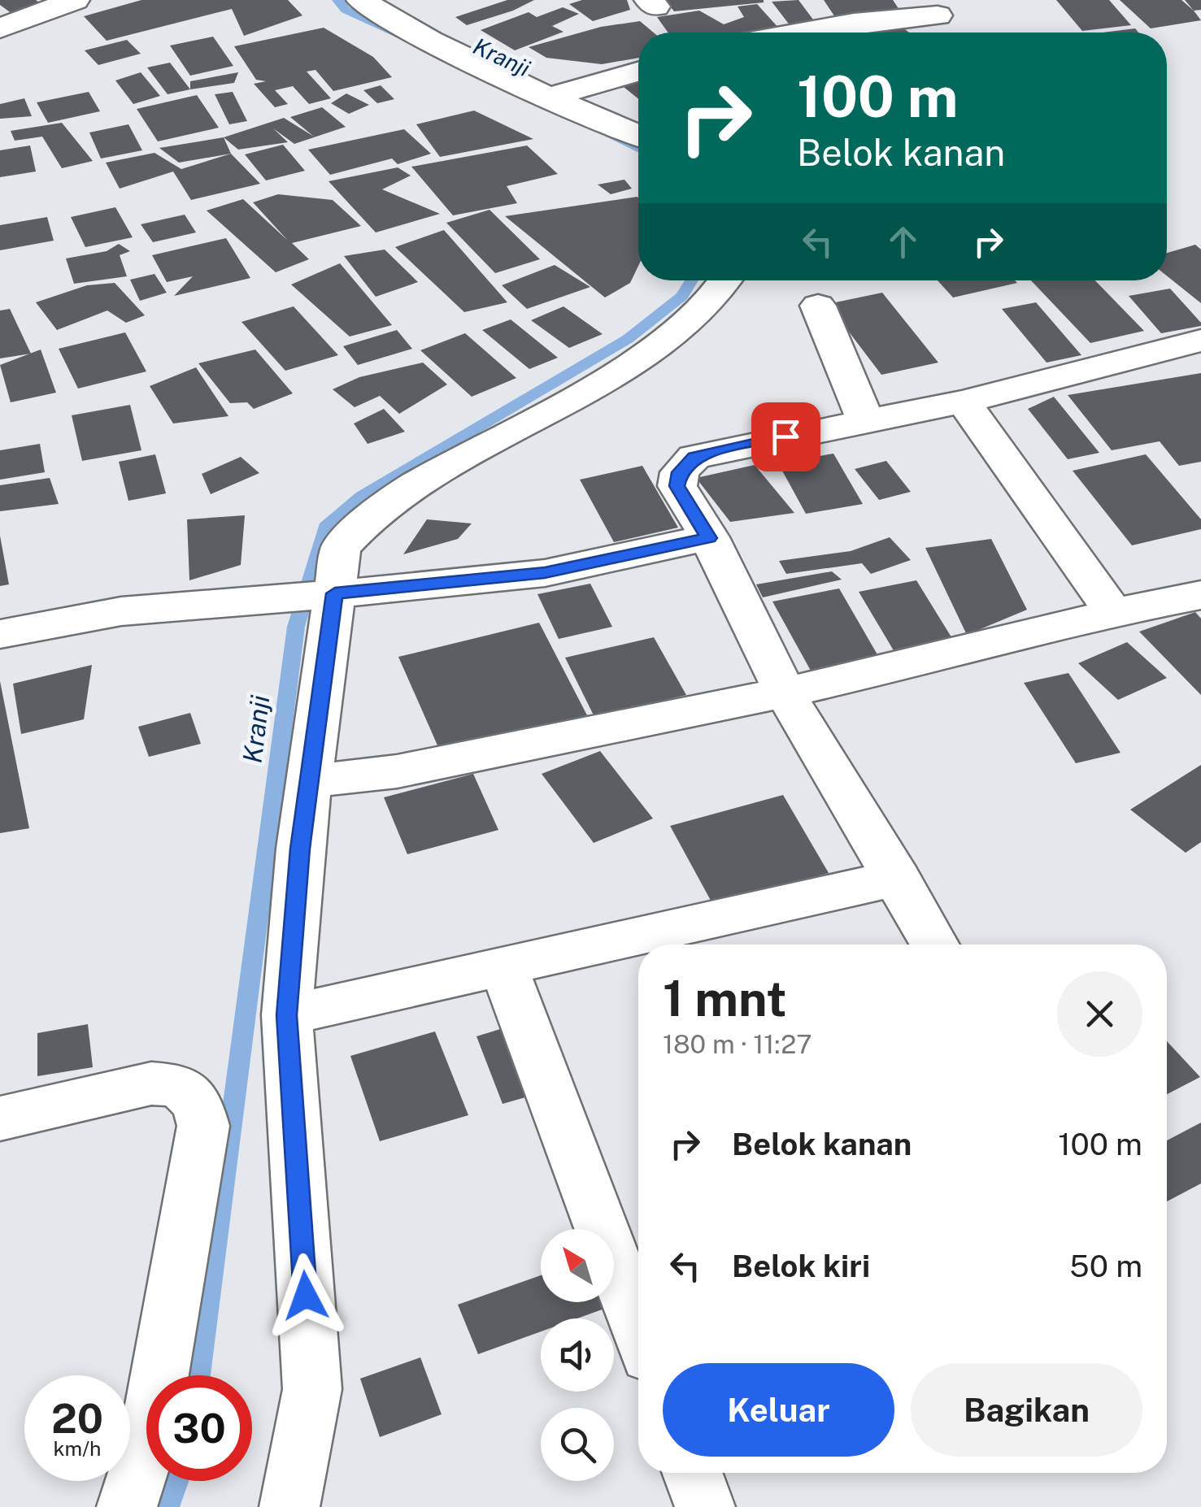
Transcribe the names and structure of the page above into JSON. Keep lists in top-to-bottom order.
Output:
{
  "water": ["Kranji"],
  "north": "top left",
  "page": {
    "turn": ["100 m", "Belok kanan"],
    "heading": ["1 mnt", "180 m · 11:27"],
    "list": [
      {
        "name": "Belok kanan",
        "value": "100 m"
      },
      {
        "name": "Belok kiri",
        "value": "50 m"
      }
    ],
    "buttons": ["Keluar", "Bagikan"],
    "speed": "20 km/h",
    "limit": "30"
  }
}
